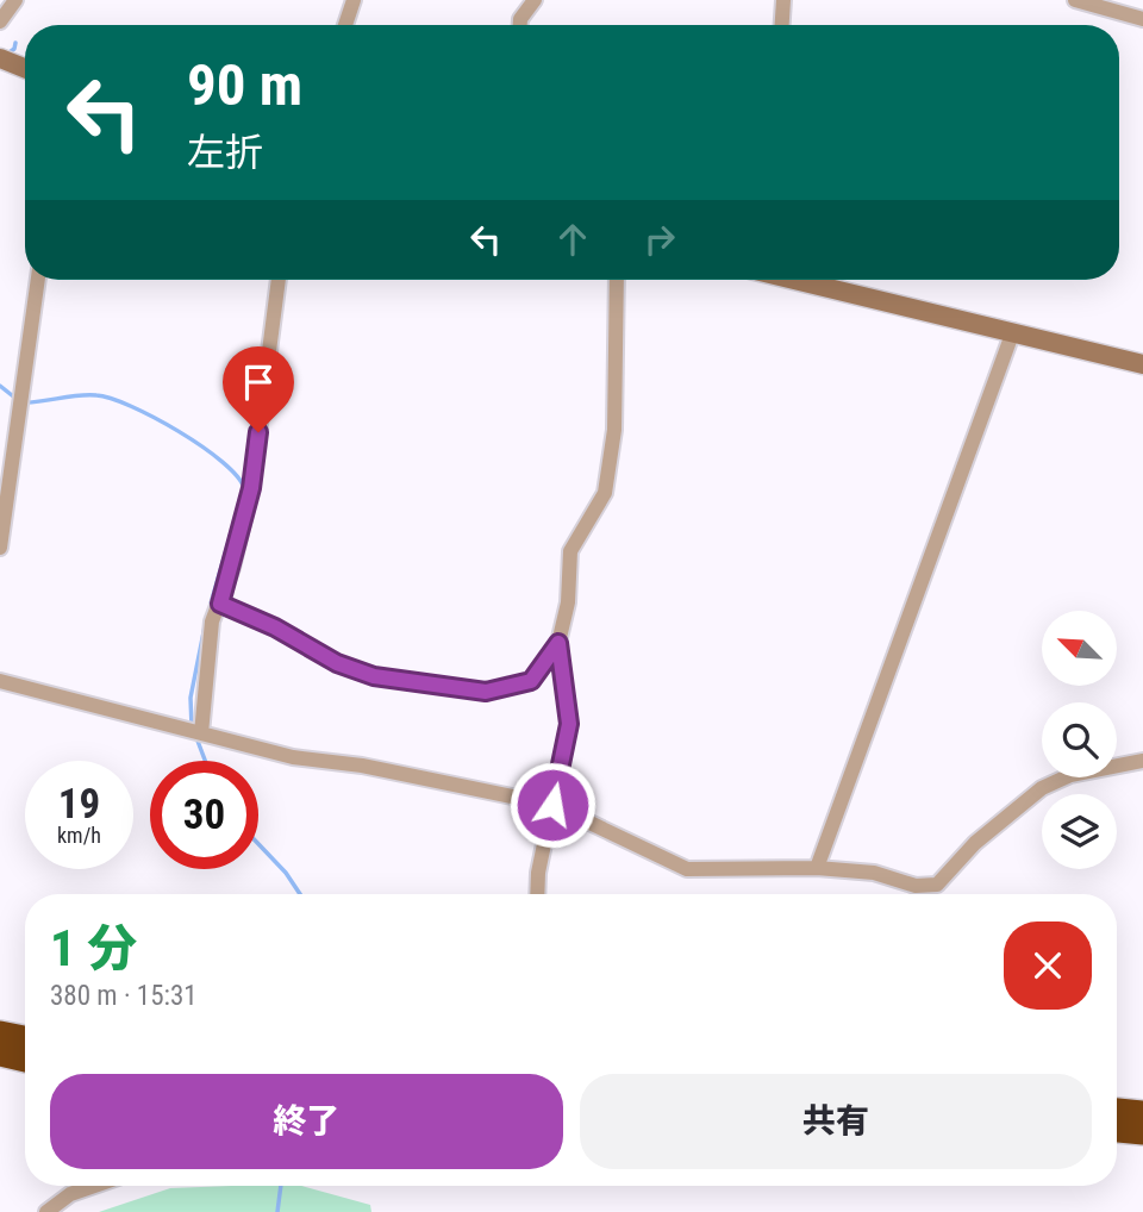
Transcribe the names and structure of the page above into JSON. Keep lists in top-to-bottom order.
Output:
{
  "north": "top left",
  "page": {
    "turn": ["90 m", "左折"],
    "speed": "19 km/h",
    "limit": "30",
    "heading": ["1 分", "380 m · 15:31"],
    "buttons": ["終了", "共有"]
  }
}
